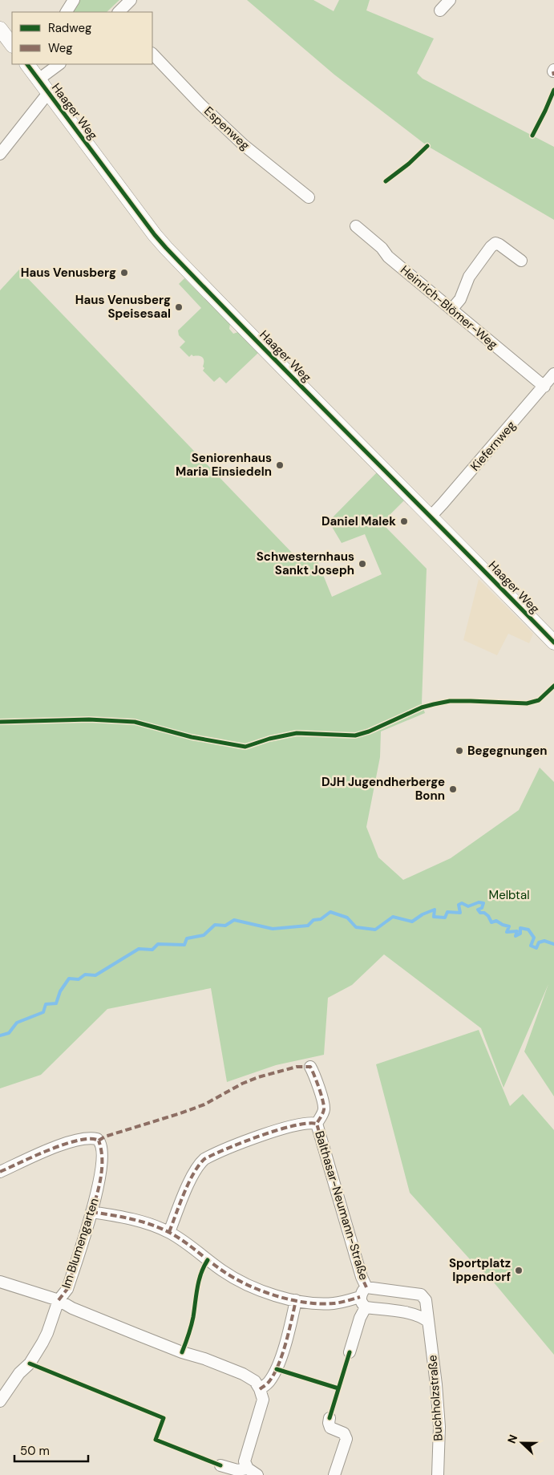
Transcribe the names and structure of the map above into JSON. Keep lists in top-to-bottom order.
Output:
{
  "streets": {
    "street": [
      "Haager Weg",
      "Espenweg",
      "Heinrich-Blömer-Weg",
      "Kiefernweg",
      "Balthasar-Neumann-Straße",
      "Im Blumengarten",
      "Buchholzstraße"
    ]
  },
  "crossings": [
    ["Haager Weg", "Kiefernweg"],
    ["Heinrich-Blömer-Weg", "Kiefernweg"],
    ["Balthasar-Neumann-Straße", "Buchholzstraße"]
  ],
  "parks": ["Melbtal"],
  "places": [
    "Haus Venusberg",
    "Haus Venusberg Speisesaal",
    "Seniorenhaus Maria Einsiedeln",
    "Daniel Malek",
    "Schwesternhaus Sankt Joseph",
    "Begegnungen",
    "DJH Jugendherberge Bonn",
    "Sportplatz Ippendorf"
  ],
  "legend": ["Radweg", "Weg"],
  "scale_bar": "50 m",
  "north": "left"
}
